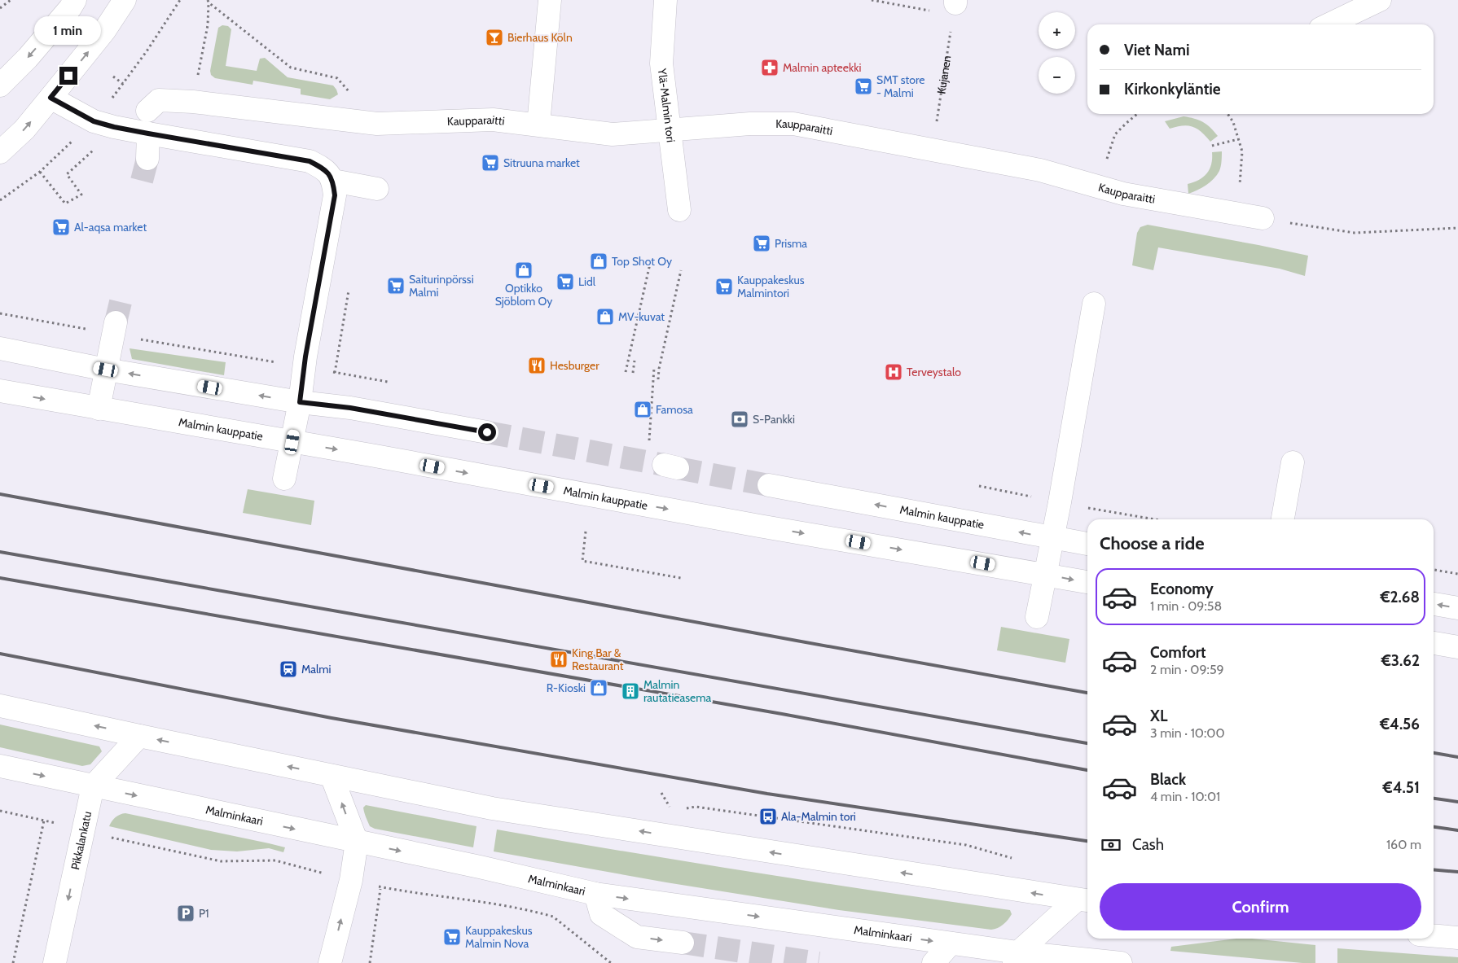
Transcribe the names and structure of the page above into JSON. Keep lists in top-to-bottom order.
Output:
{
  "streets": {
    "main road": [
      "Ylä-Malmin tori",
      "Kaupparaitti",
      "Malmin kauppatie",
      "Malminkaari",
      "Pikkalankatu"
    ],
    "path": ["Kujanen"]
  },
  "crossings": [
    ["Kujanen", "Kaupparaitti"],
    ["Ylä-Malmin tori", "Kaupparaitti"],
    ["Malminkaari", "Pikkalankatu"]
  ],
  "one_way": ["Pikkalankatu"],
  "places": {
    "bar": ["Bierhaus Köln"],
    "pharmacy": ["Malmin apteekki"],
    "supermarket": [
      "SMT store - Malmi",
      "Sitruuna market",
      "Al-aqsa market",
      "Prisma",
      "Lidl",
      "Saiturinpörssi Malmi",
      "Kauppakeskus Malmintori",
      "Kauppakeskus Malmin Nova"
    ],
    "shop": [
      "Top Shot Oy",
      "Optikko Sjöblom Oy",
      "MV-kuvat",
      "Famosa",
      "R-Kioski"
    ],
    "restaurant": ["Hesburger", "King Bar & Restaurant"],
    "hospital": ["Terveystalo"],
    "bank": ["S-Pankki"],
    "station": ["Malmi"],
    "building": ["Malmin rautatieasema"],
    "bus stop": ["Ala-Malmin tori"],
    "parking": ["P1"]
  },
  "page": {
    "map_buttons": ["+", "−"],
    "bubble": "1 min",
    "banner": ["Viet Nami", "Kirkonkyläntie"],
    "heading": "Choose a ride",
    "list": [
      {
        "name": "Economy",
        "note": "1 min · 09:58",
        "value": "€2.68"
      },
      {
        "name": "Comfort",
        "note": "2 min · 09:59",
        "value": "€3.62"
      },
      {
        "name": "XL",
        "note": "3 min · 10:00",
        "value": "€4.56"
      },
      {
        "name": "Black",
        "note": "4 min · 10:01",
        "value": "€4.51"
      }
    ],
    "pay": ["Cash", "160 m"],
    "buttons": "Confirm"
  }
}
